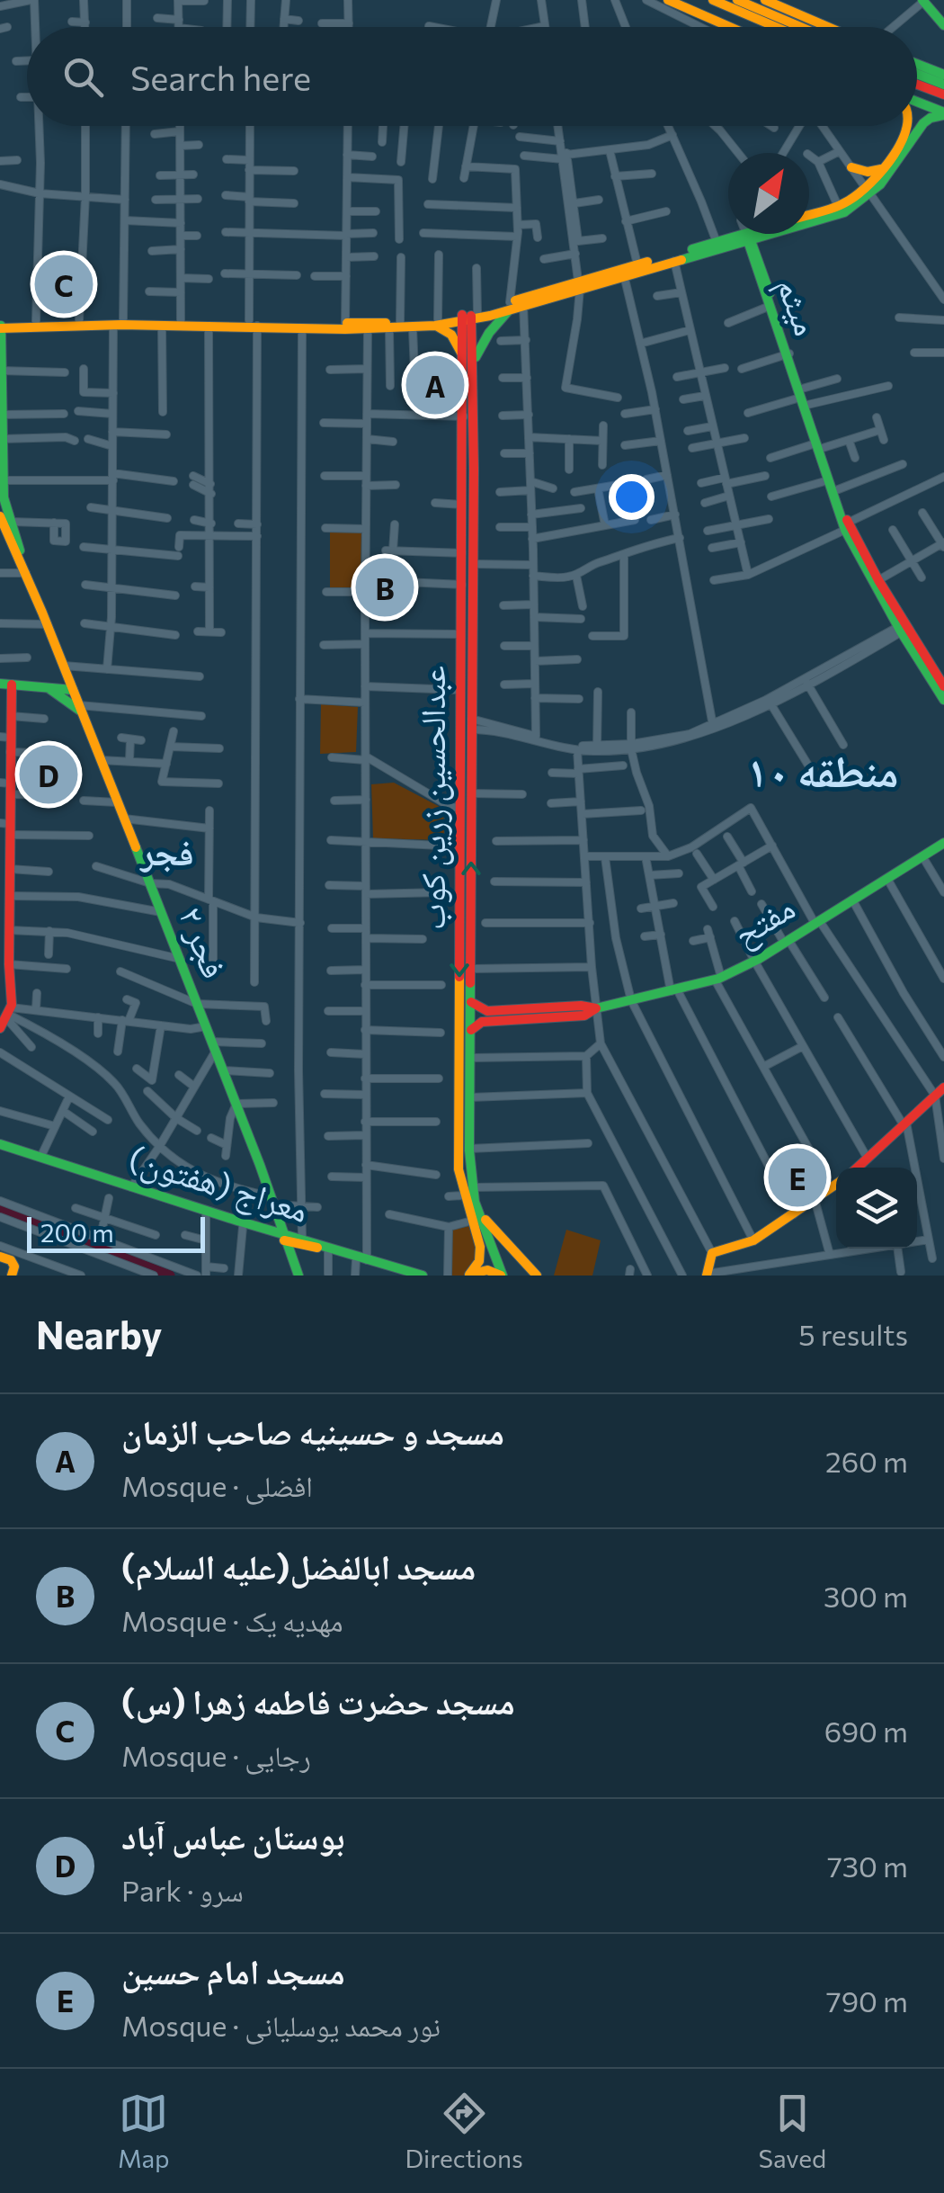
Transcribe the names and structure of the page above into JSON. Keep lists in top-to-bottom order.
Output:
{
  "streets": {
    "main road": [
      "میثم",
      "عبدالحسین زرین کوب",
      "مفتح",
      "فجر ۲",
      "معراج (هفتون)"
    ]
  },
  "crossings": [
    ["عبدالحسین زرین کوب", "مفتح"],
    ["فجر ۲", "معراج (هفتون)"]
  ],
  "districts": ["منطقه ۱۰", "فجر"],
  "scale_bar": "200 m",
  "north": "top right",
  "page": {
    "search": "Search here",
    "pins": [
      "C",
      "A",
      "B",
      "D",
      "E"
    ],
    "scale": "200 m",
    "heading": ["Nearby", "5 results"],
    "list": [
      {
        "mark": "A",
        "name": "مسجد و حسینیه صاحب الزمان",
        "note": "Mosque · افضلی",
        "value": "260 m"
      },
      {
        "mark": "B",
        "name": "مسجد ابالفضل(علیه السلام)",
        "note": "Mosque · مهدیه یک",
        "value": "300 m"
      },
      {
        "mark": "C",
        "name": "مسجد حضرت فاطمه زهرا (س)",
        "note": "Mosque · رجایی",
        "value": "690 m"
      },
      {
        "mark": "D",
        "name": "بوستان عباس آباد",
        "note": "Park · سرو",
        "value": "730 m"
      },
      {
        "mark": "E",
        "name": "مسجد امام حسین",
        "note": "Mosque · نور محمد یوسلیانی",
        "value": "790 m"
      }
    ],
    "nav": ["Map", "Directions", "Saved"]
  }
}
